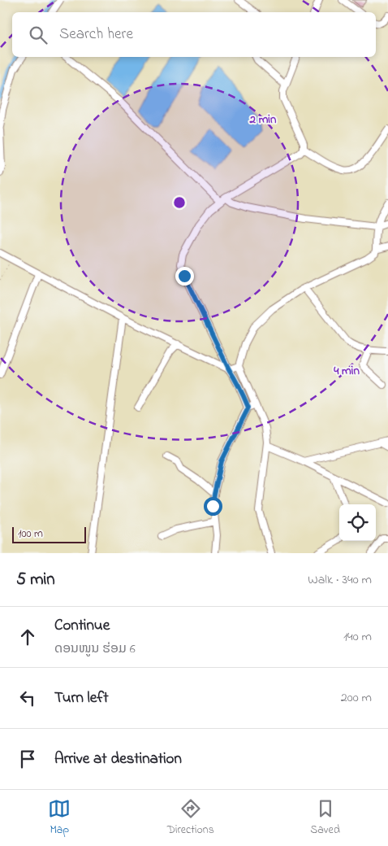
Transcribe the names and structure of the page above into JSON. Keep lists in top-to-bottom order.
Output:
{
  "scale_bar": "100 m",
  "page": {
    "search": "Search here",
    "scale": "100 m",
    "heading": ["5 min", "Walk · 340 m"],
    "list": [
      ["Continue", "ດອນໜູນ ຮ່ອມ 6", "140 m"],
      ["Turn left", "200 m"],
      "Arrive at destination"
    ],
    "nav": ["Map", "Directions", "Saved"]
  },
  "rings": ["2 min", "4 min"]
}
